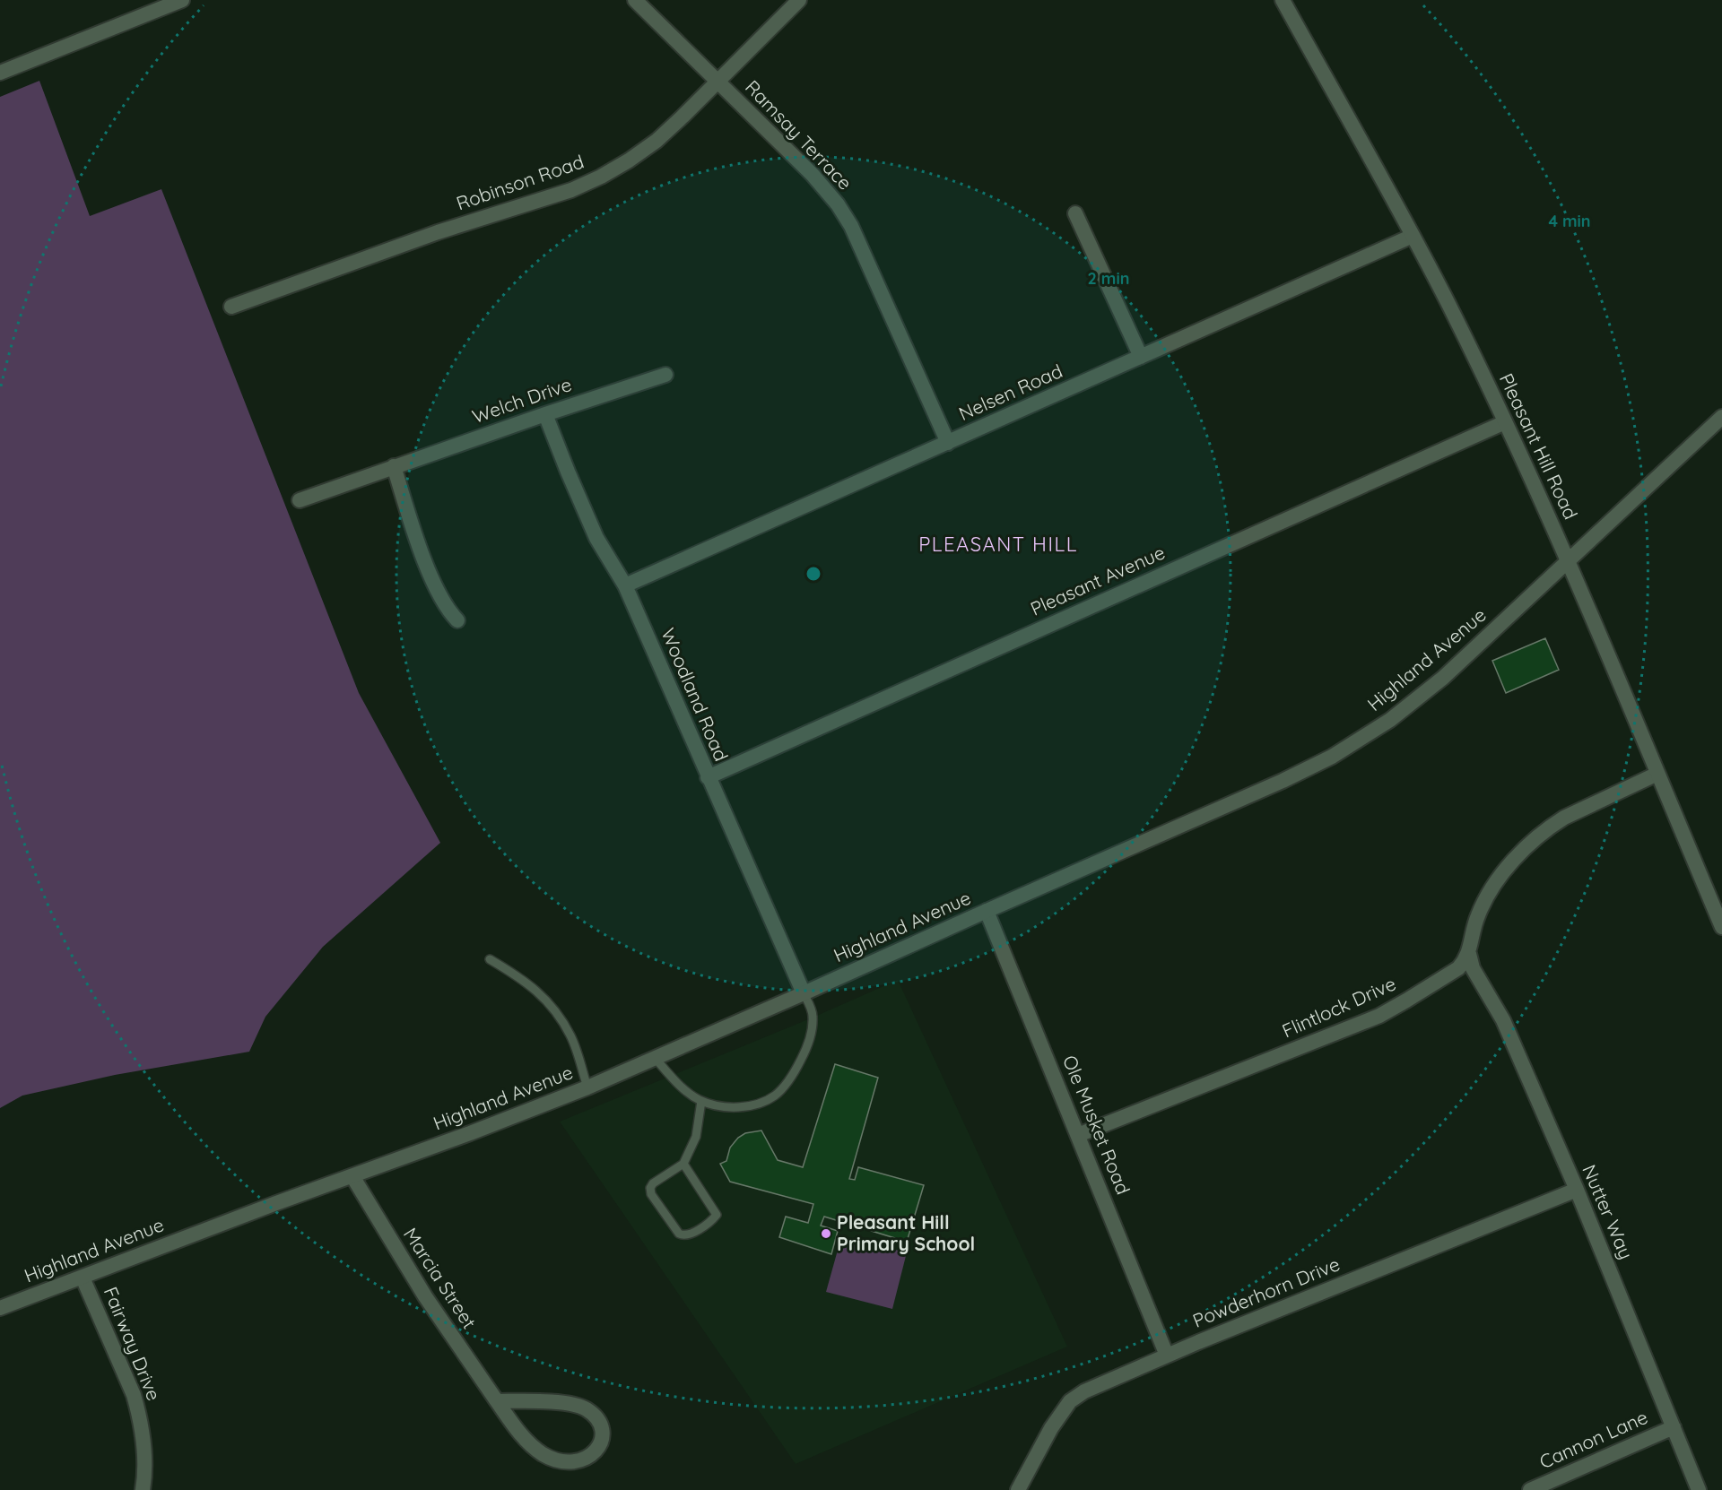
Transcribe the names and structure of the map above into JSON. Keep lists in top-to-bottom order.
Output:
{
  "streets": {
    "street": [
      "Ramsay Terrace",
      "Robinson Road",
      "Nelsen Road",
      "Welch Drive",
      "Pleasant Hill Road",
      "Pleasant Avenue",
      "Highland Avenue",
      "Woodland Road",
      "Flintlock Drive",
      "Ole Musket Road",
      "Nutter Way",
      "Marcia Street",
      "Powderhorn Drive",
      "Fairway Drive",
      "Cannon Lane"
    ]
  },
  "crossings": [
    ["Ramsay Terrace", "Robinson Road"],
    ["Ramsay Terrace", "Nelsen Road"],
    ["Nelsen Road", "Pleasant Hill Road"],
    ["Nelsen Road", "Woodland Road"],
    ["Welch Drive", "Woodland Road"],
    ["Pleasant Hill Road", "Pleasant Avenue"],
    ["Pleasant Hill Road", "Highland Avenue"],
    ["Pleasant Avenue", "Woodland Road"],
    ["Highland Avenue", "Woodland Road"],
    ["Highland Avenue", "Ole Musket Road"],
    ["Highland Avenue", "Marcia Street"],
    ["Highland Avenue", "Fairway Drive"],
    ["Flintlock Drive", "Ole Musket Road"],
    ["Flintlock Drive", "Nutter Way"],
    ["Ole Musket Road", "Powderhorn Drive"],
    ["Nutter Way", "Powderhorn Drive"],
    ["Nutter Way", "Cannon Lane"]
  ],
  "districts": ["PLEASANT HILL"],
  "places": ["Pleasant Hill Primary School"],
  "rings": ["4 min", "2 min"]
}
